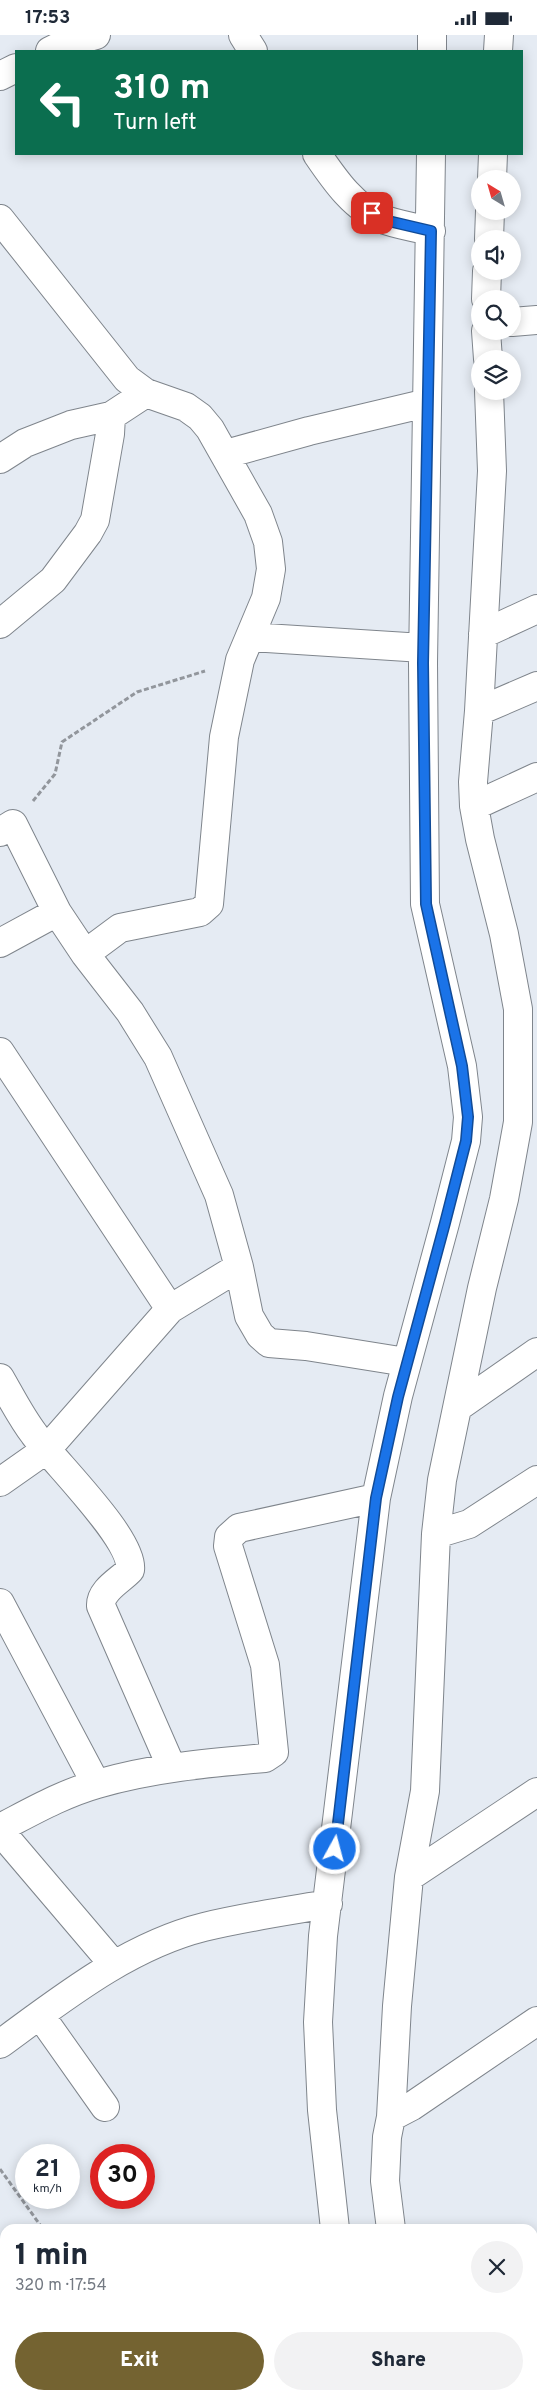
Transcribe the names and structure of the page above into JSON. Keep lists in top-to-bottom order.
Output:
{
  "north": "top left",
  "page": {
    "status": "17:53",
    "turn": ["310 m", "Turn left"],
    "speed": "21 km/h",
    "limit": "30",
    "heading": ["1 min", "320 m · 17:54"],
    "buttons": ["Exit", "Share"]
  }
}
